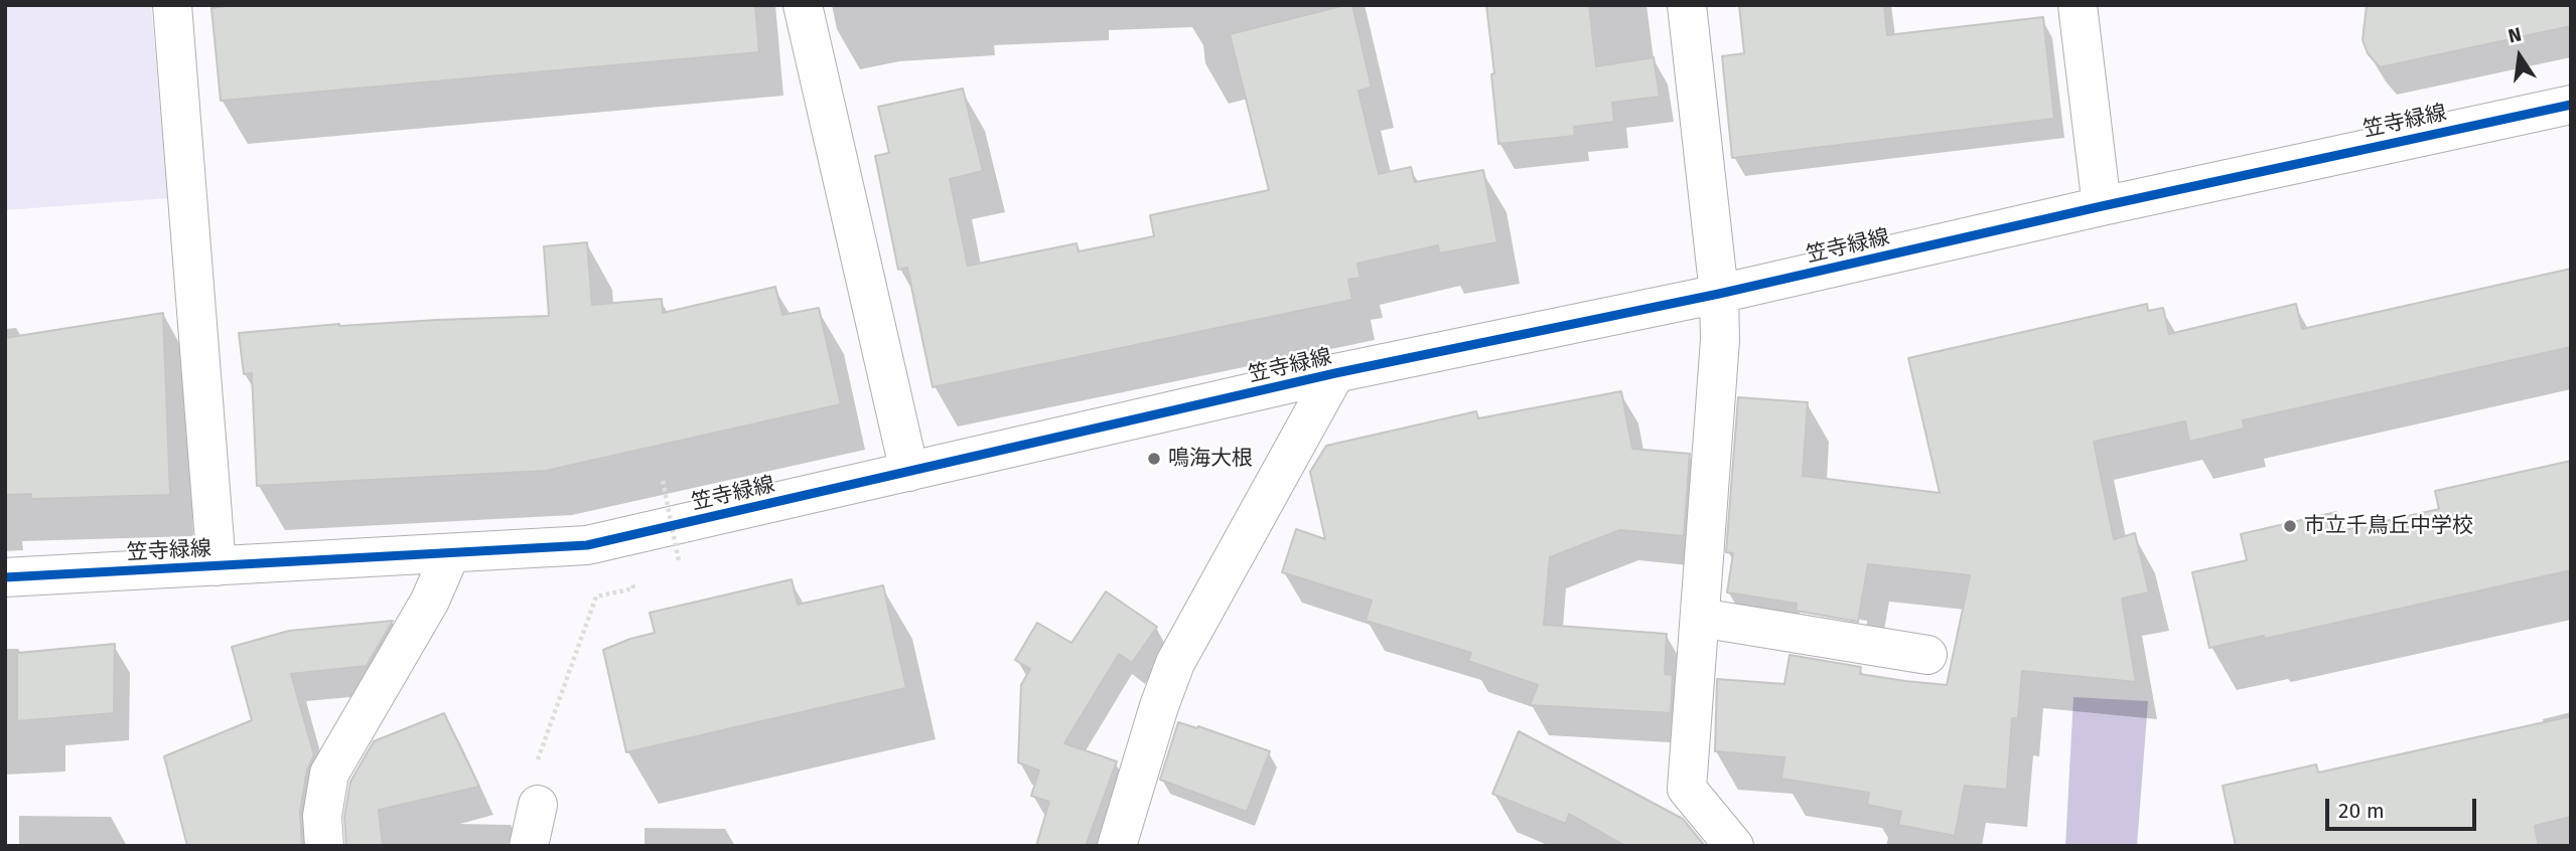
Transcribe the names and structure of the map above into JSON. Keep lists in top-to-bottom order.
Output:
{
  "streets": {
    "street": ["笠寺緑線"]
  },
  "places": ["鳴海大根", "市立千鳥丘中学校"],
  "scale_bar": "20 m",
  "north": "top"
}
